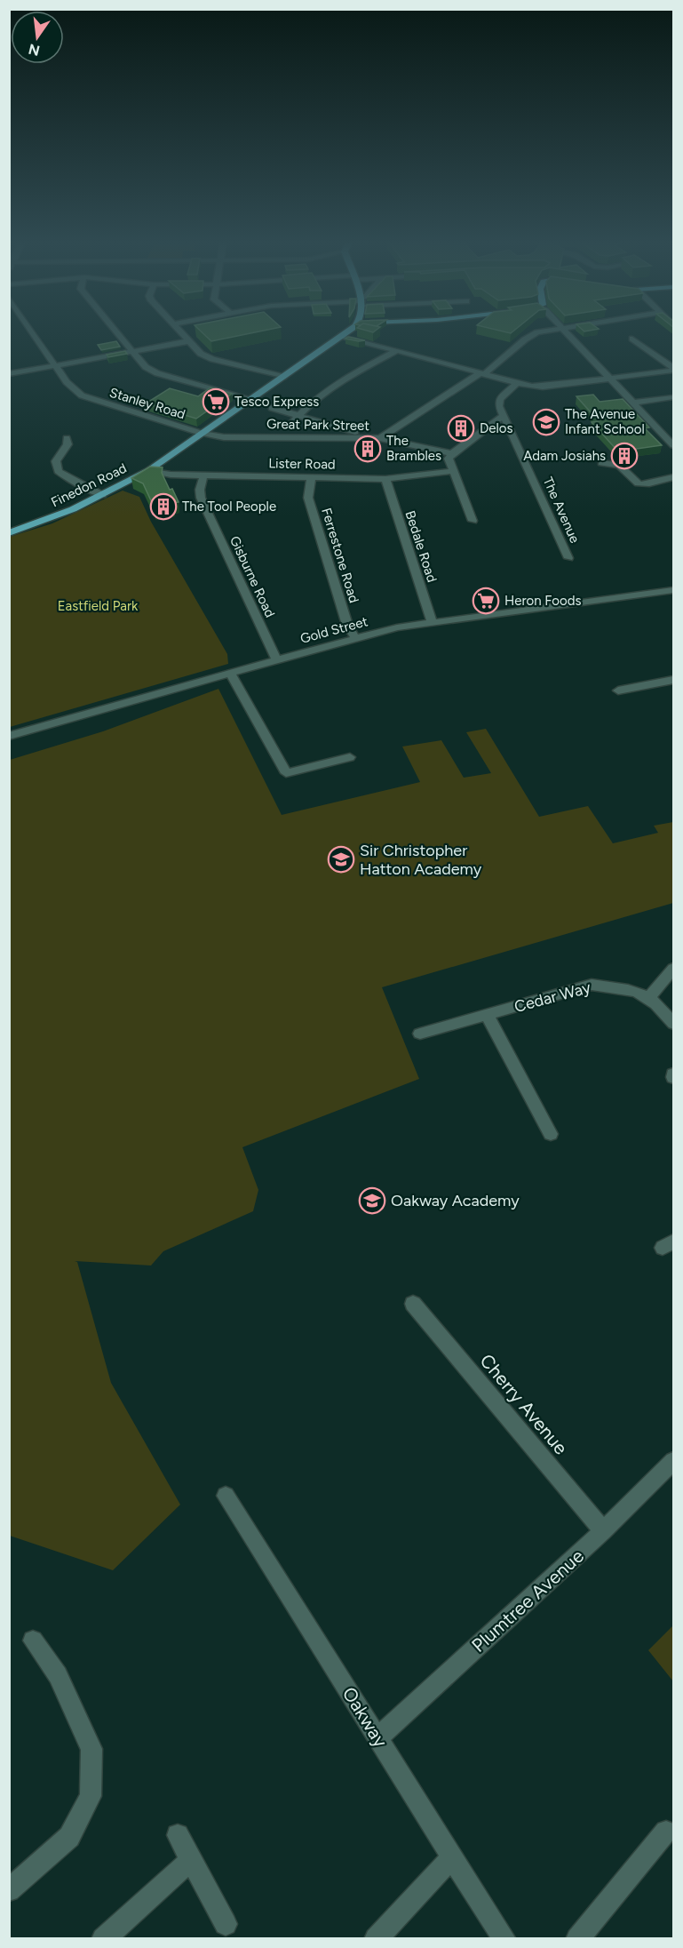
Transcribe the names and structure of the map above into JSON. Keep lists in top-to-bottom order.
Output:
{
  "streets": {
    "main road": ["Finedon Road"],
    "street": [
      "Stanley Road",
      "Great Park Street",
      "Lister Road",
      "The Avenue",
      "Bedale Road",
      "Ferrestone Road",
      "Gisburne Road",
      "Gold Street",
      "Cedar Way",
      "Cherry Avenue",
      "Plumtree Avenue",
      "Oakway"
    ]
  },
  "crossings": [
    ["Stanley Road", "Great Park Street"],
    ["Stanley Road", "Finedon Road"],
    ["Great Park Street", "Finedon Road"],
    ["Lister Road", "Finedon Road"],
    ["Lister Road", "Bedale Road"],
    ["Lister Road", "Ferrestone Road"],
    ["Lister Road", "Gisburne Road"],
    ["Bedale Road", "Gold Street"],
    ["Ferrestone Road", "Gold Street"],
    ["Gisburne Road", "Gold Street"],
    ["Cherry Avenue", "Plumtree Avenue"],
    ["Plumtree Avenue", "Oakway"]
  ],
  "parks": ["Eastfield Park"],
  "places": {
    "supermarket": ["Tesco Express", "Heron Foods"],
    "school or university": ["The Avenue Infant School", "Sir Christopher Hatton Academy", "Oakway Academy"],
    "building": [
      "Delos",
      "The Brambles",
      "Adam Josiahs",
      "The Tool People"
    ]
  },
  "north": "bottom"
}
